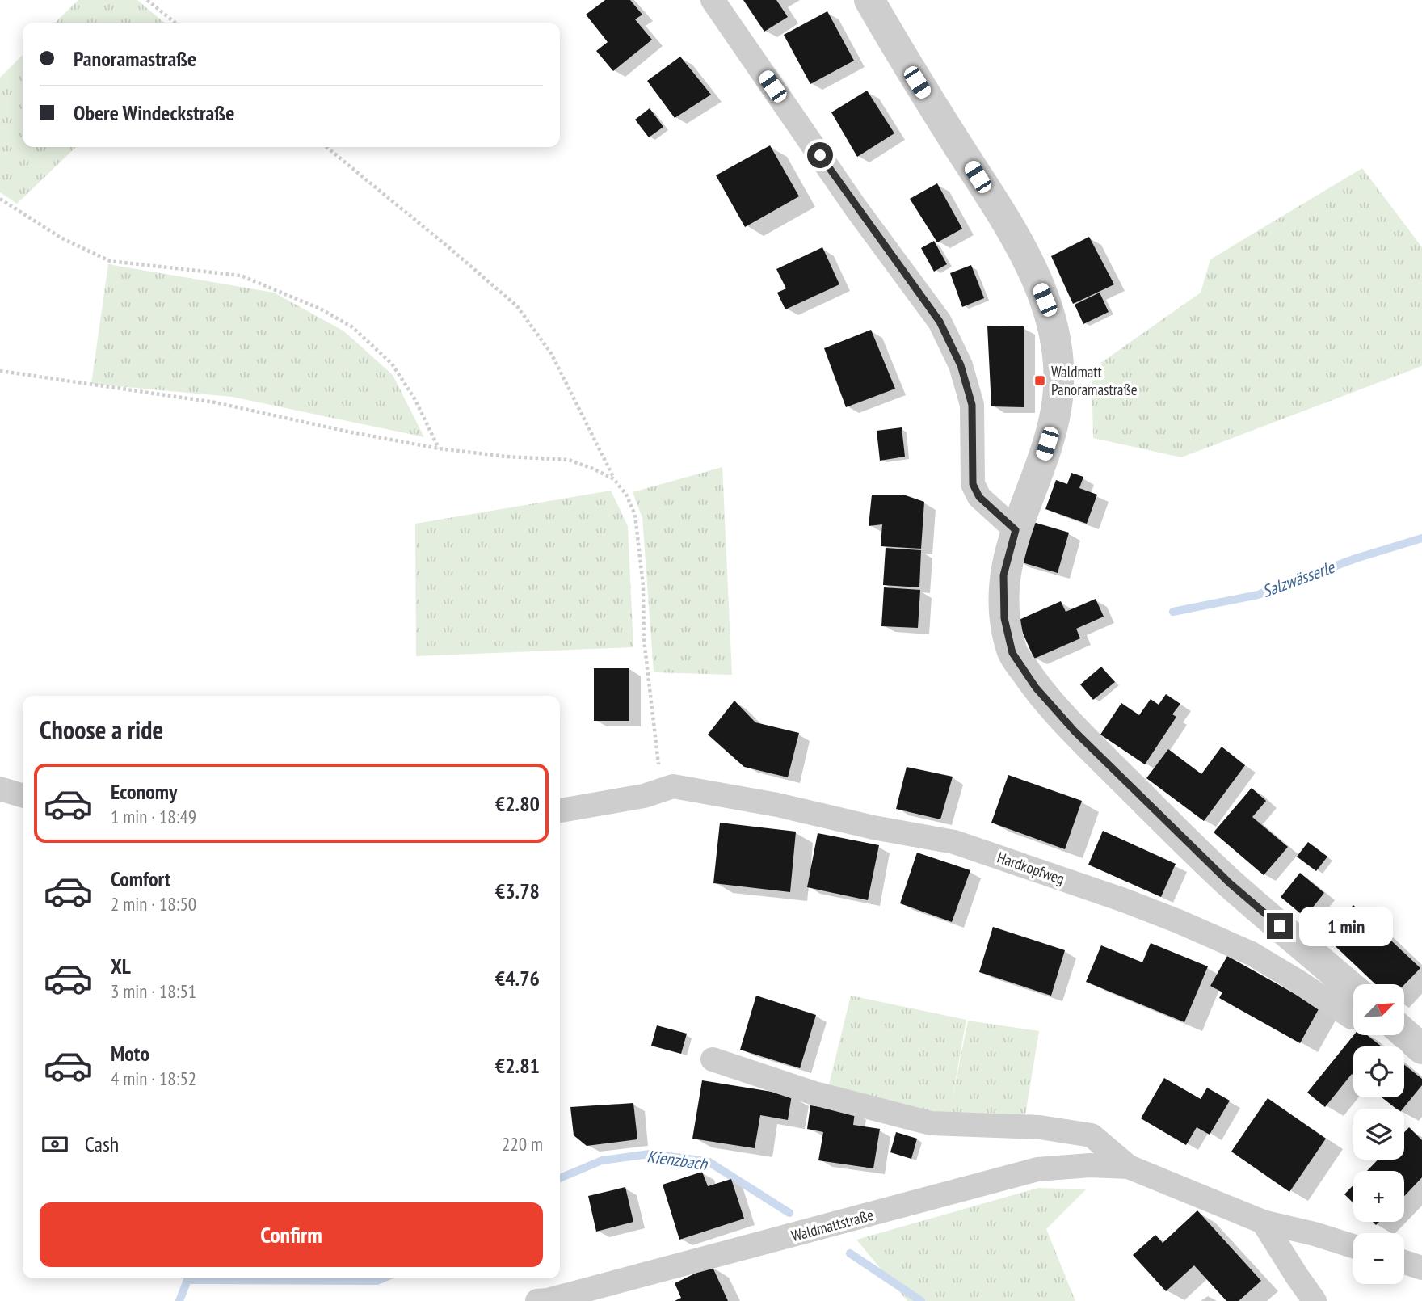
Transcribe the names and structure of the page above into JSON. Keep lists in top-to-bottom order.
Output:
{
  "streets": {
    "street": ["Hardkopfweg", "Waldmattstraße"]
  },
  "water": ["Salzwässerle", "Kienzbach"],
  "places": {
    "transit": ["Waldmatt Panoramastraße"]
  },
  "north": "top right",
  "page": {
    "banner": ["Panoramastraße", "Obere Windeckstraße"],
    "heading": "Choose a ride",
    "list": [
      {
        "name": "Economy",
        "note": "1 min · 18:49",
        "value": "€2.80"
      },
      {
        "name": "Comfort",
        "note": "2 min · 18:50",
        "value": "€3.78"
      },
      {
        "name": "XL",
        "note": "3 min · 18:51",
        "value": "€4.76"
      },
      {
        "name": "Moto",
        "note": "4 min · 18:52",
        "value": "€2.81"
      }
    ],
    "bubble": "1 min",
    "map_buttons": ["+", "−"],
    "pay": ["Cash", "220 m"],
    "buttons": "Confirm"
  }
}
